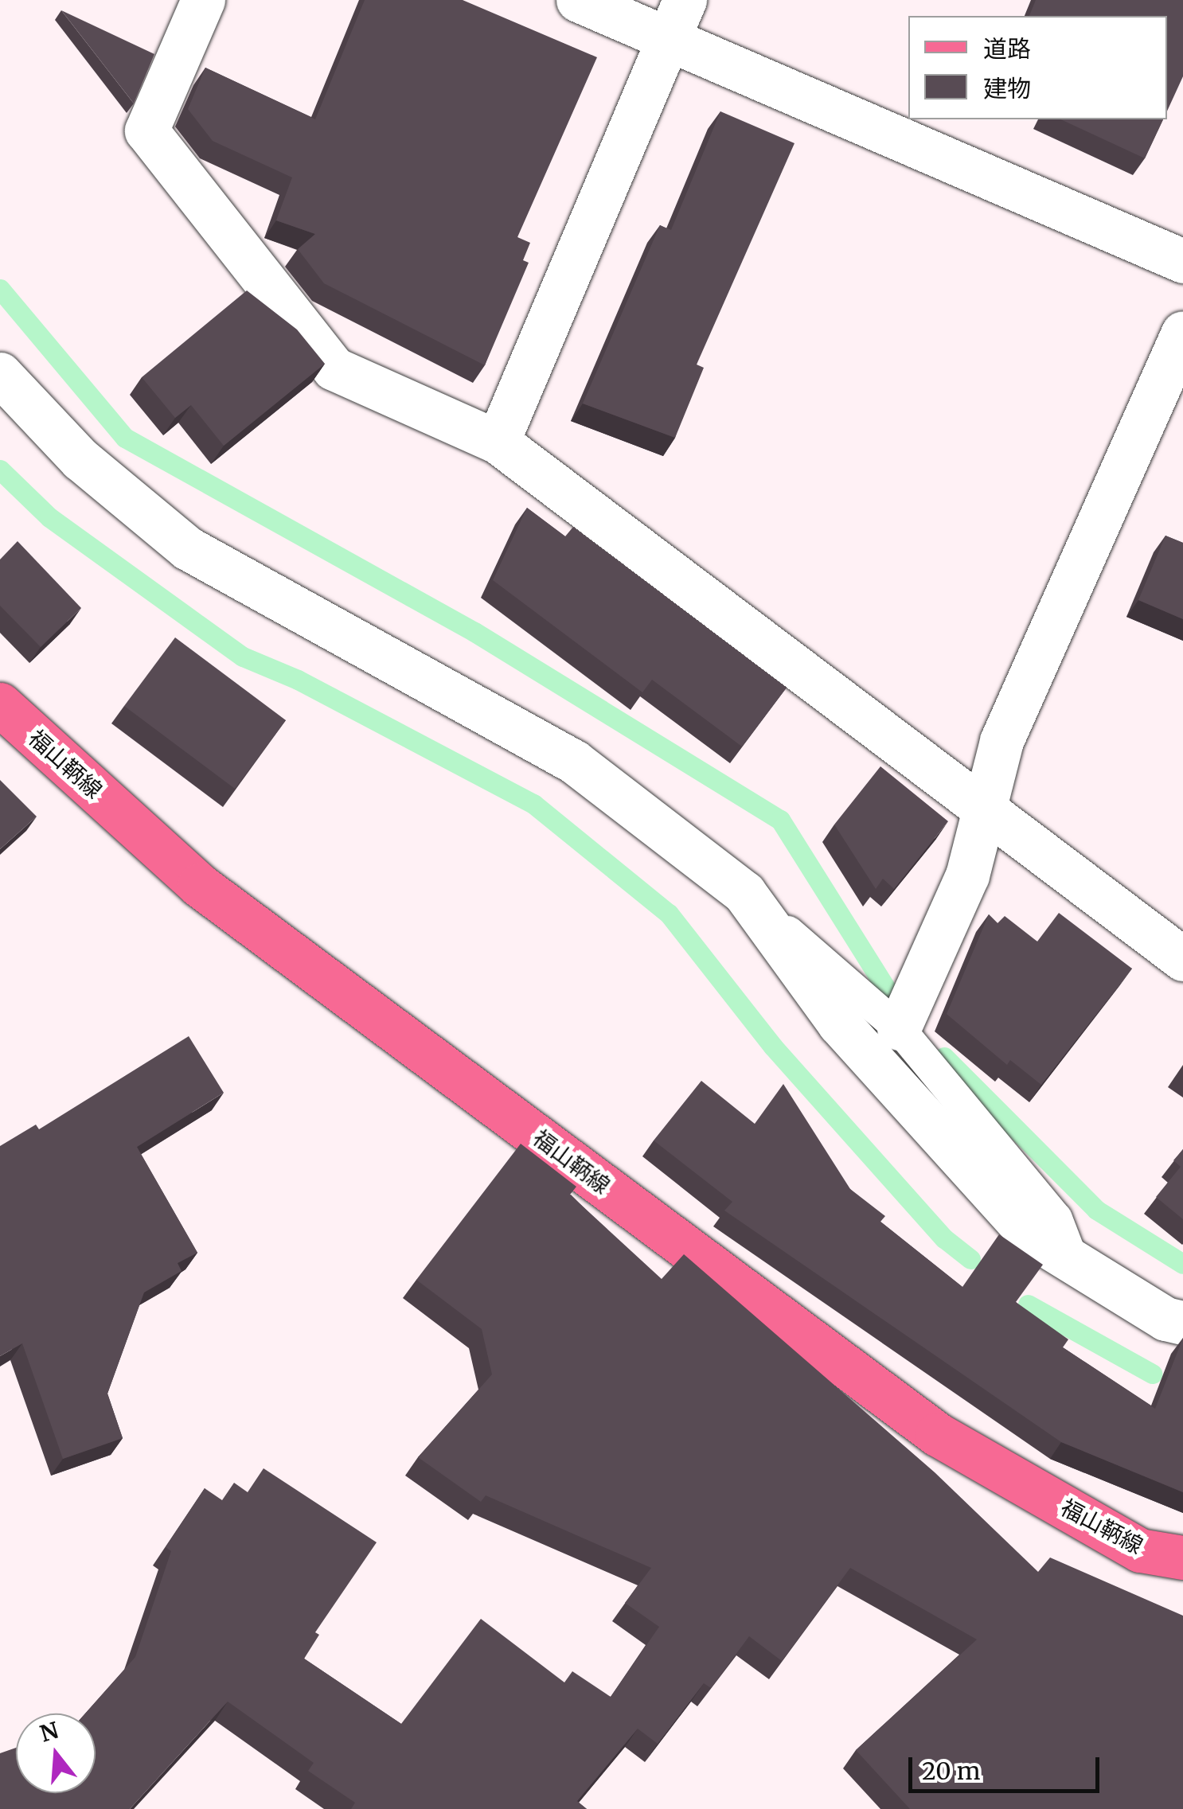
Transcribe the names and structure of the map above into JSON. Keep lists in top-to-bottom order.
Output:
{
  "streets": {
    "main road": ["福山鞆線"]
  },
  "legend": ["道路", "建物"],
  "scale_bar": "20 m",
  "north": "top"
}
